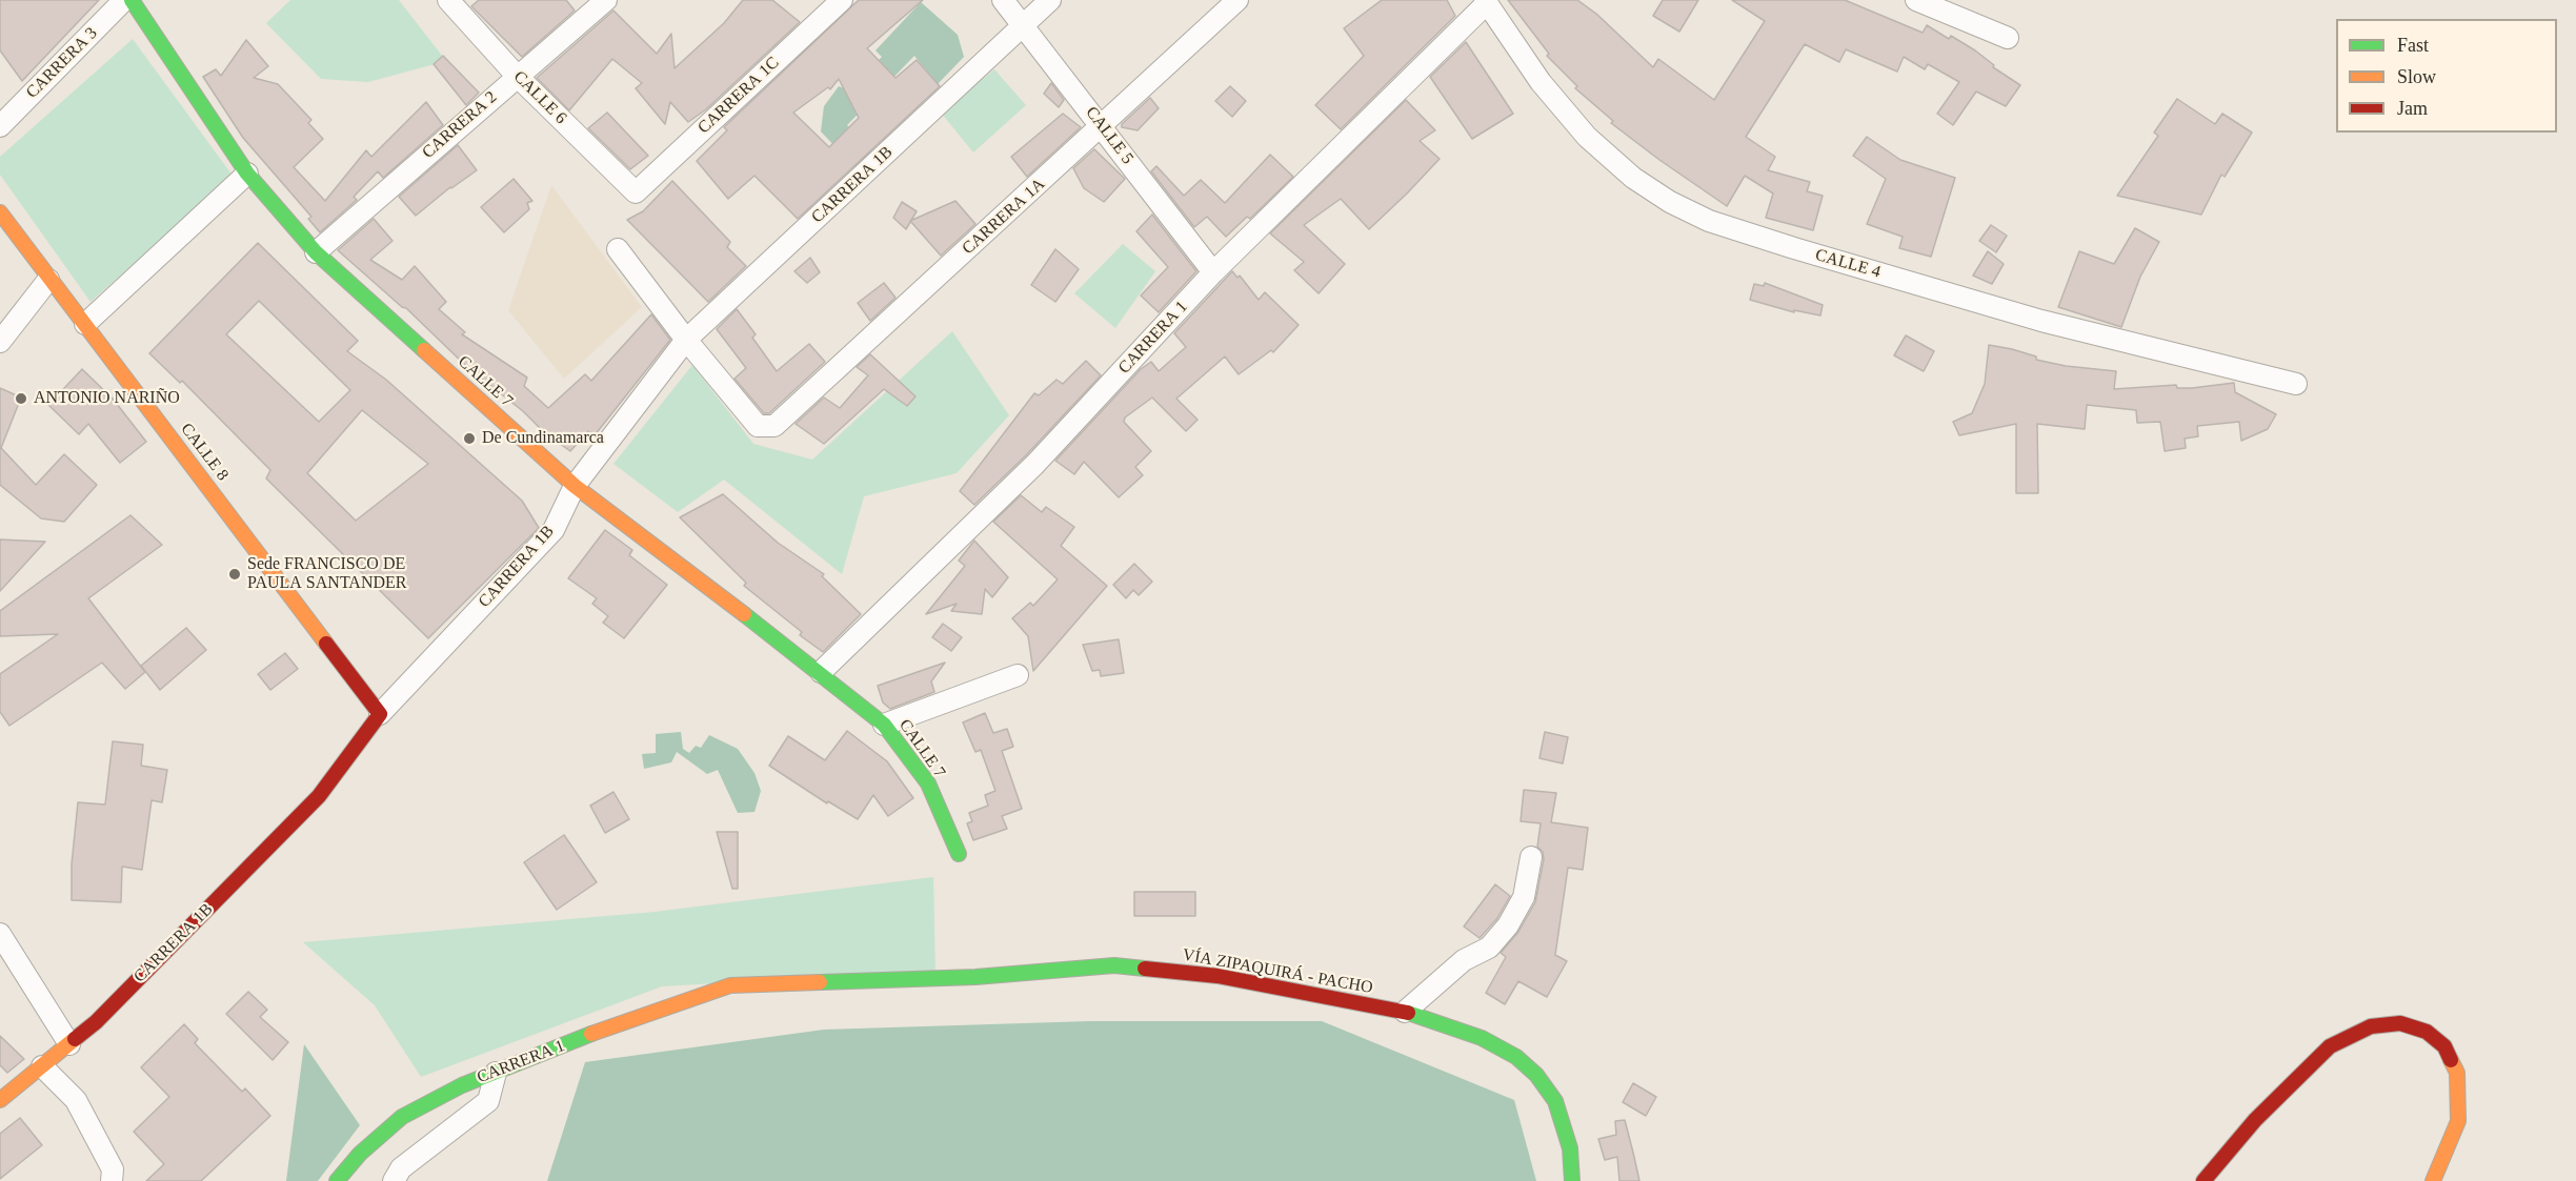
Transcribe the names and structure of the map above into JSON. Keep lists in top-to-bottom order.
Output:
{
  "streets": {
    "main road": [
      "CARRERA 1B",
      "CARRERA 1",
      "CALLE 7",
      "CALLE 8",
      "VÍA ZIPAQUIRÁ - PACHO"
    ],
    "street": [
      "CARRERA 3",
      "CARRERA 1C",
      "CALLE 6",
      "CARRERA 2",
      "CALLE 5",
      "CARRERA 1A",
      "CALLE 4"
    ]
  },
  "crossings": [
    ["CARRERA 1C", "CALLE 6"],
    ["CALLE 6", "CARRERA 2"],
    ["CARRERA 2", "CALLE 7"],
    ["CALLE 5", "CARRERA 1B"],
    ["CALLE 5", "CARRERA 1A"],
    ["CALLE 5", "CARRERA 1"],
    ["CARRERA 1B", "CARRERA 1A"],
    ["CARRERA 1B", "CALLE 7"],
    ["CARRERA 1B", "CALLE 8"],
    ["CALLE 4", "CARRERA 1"],
    ["CARRERA 1", "CALLE 7"],
    ["CARRERA 1", "VÍA ZIPAQUIRÁ - PACHO"]
  ],
  "places": ["ANTONIO NARIÑO", "De Cundinamarca", "Sede FRANCISCO DE PAULA SANTANDER"],
  "legend": ["Fast", "Slow", "Jam"]
}
